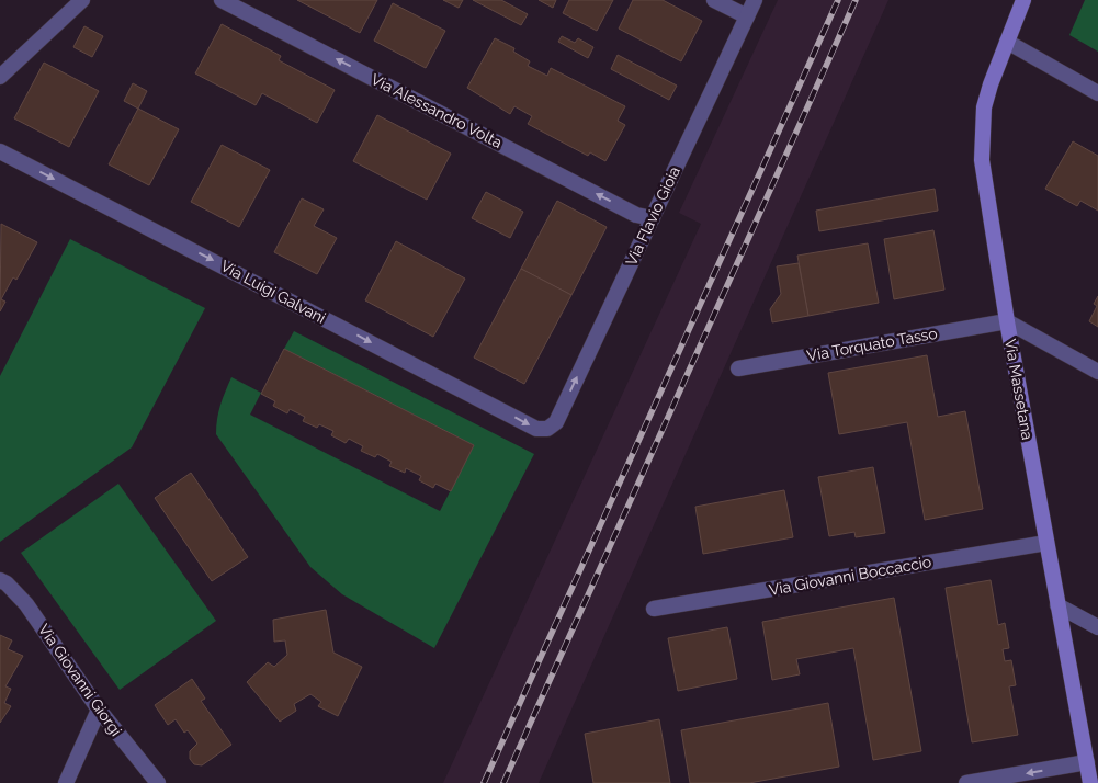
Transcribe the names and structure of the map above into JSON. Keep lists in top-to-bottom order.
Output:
{
  "streets": {
    "main road": ["Via Massetana"],
    "street": [
      "Via Alessandro Volta",
      "Via Flavio Gioia",
      "Via Luigi Galvani",
      "Via Torquato Tasso",
      "Via Giovanni Boccaccio",
      "Via Giovanni Giorgi"
    ]
  },
  "crossings": [
    ["Via Alessandro Volta", "Via Flavio Gioia"],
    ["Via Flavio Gioia", "Via Luigi Galvani"],
    ["Via Torquato Tasso", "Via Massetana"],
    ["Via Massetana", "Via Giovanni Boccaccio"]
  ],
  "one_way": ["Via Alessandro Volta", "Via Flavio Gioia", "Via Luigi Galvani"]
}
